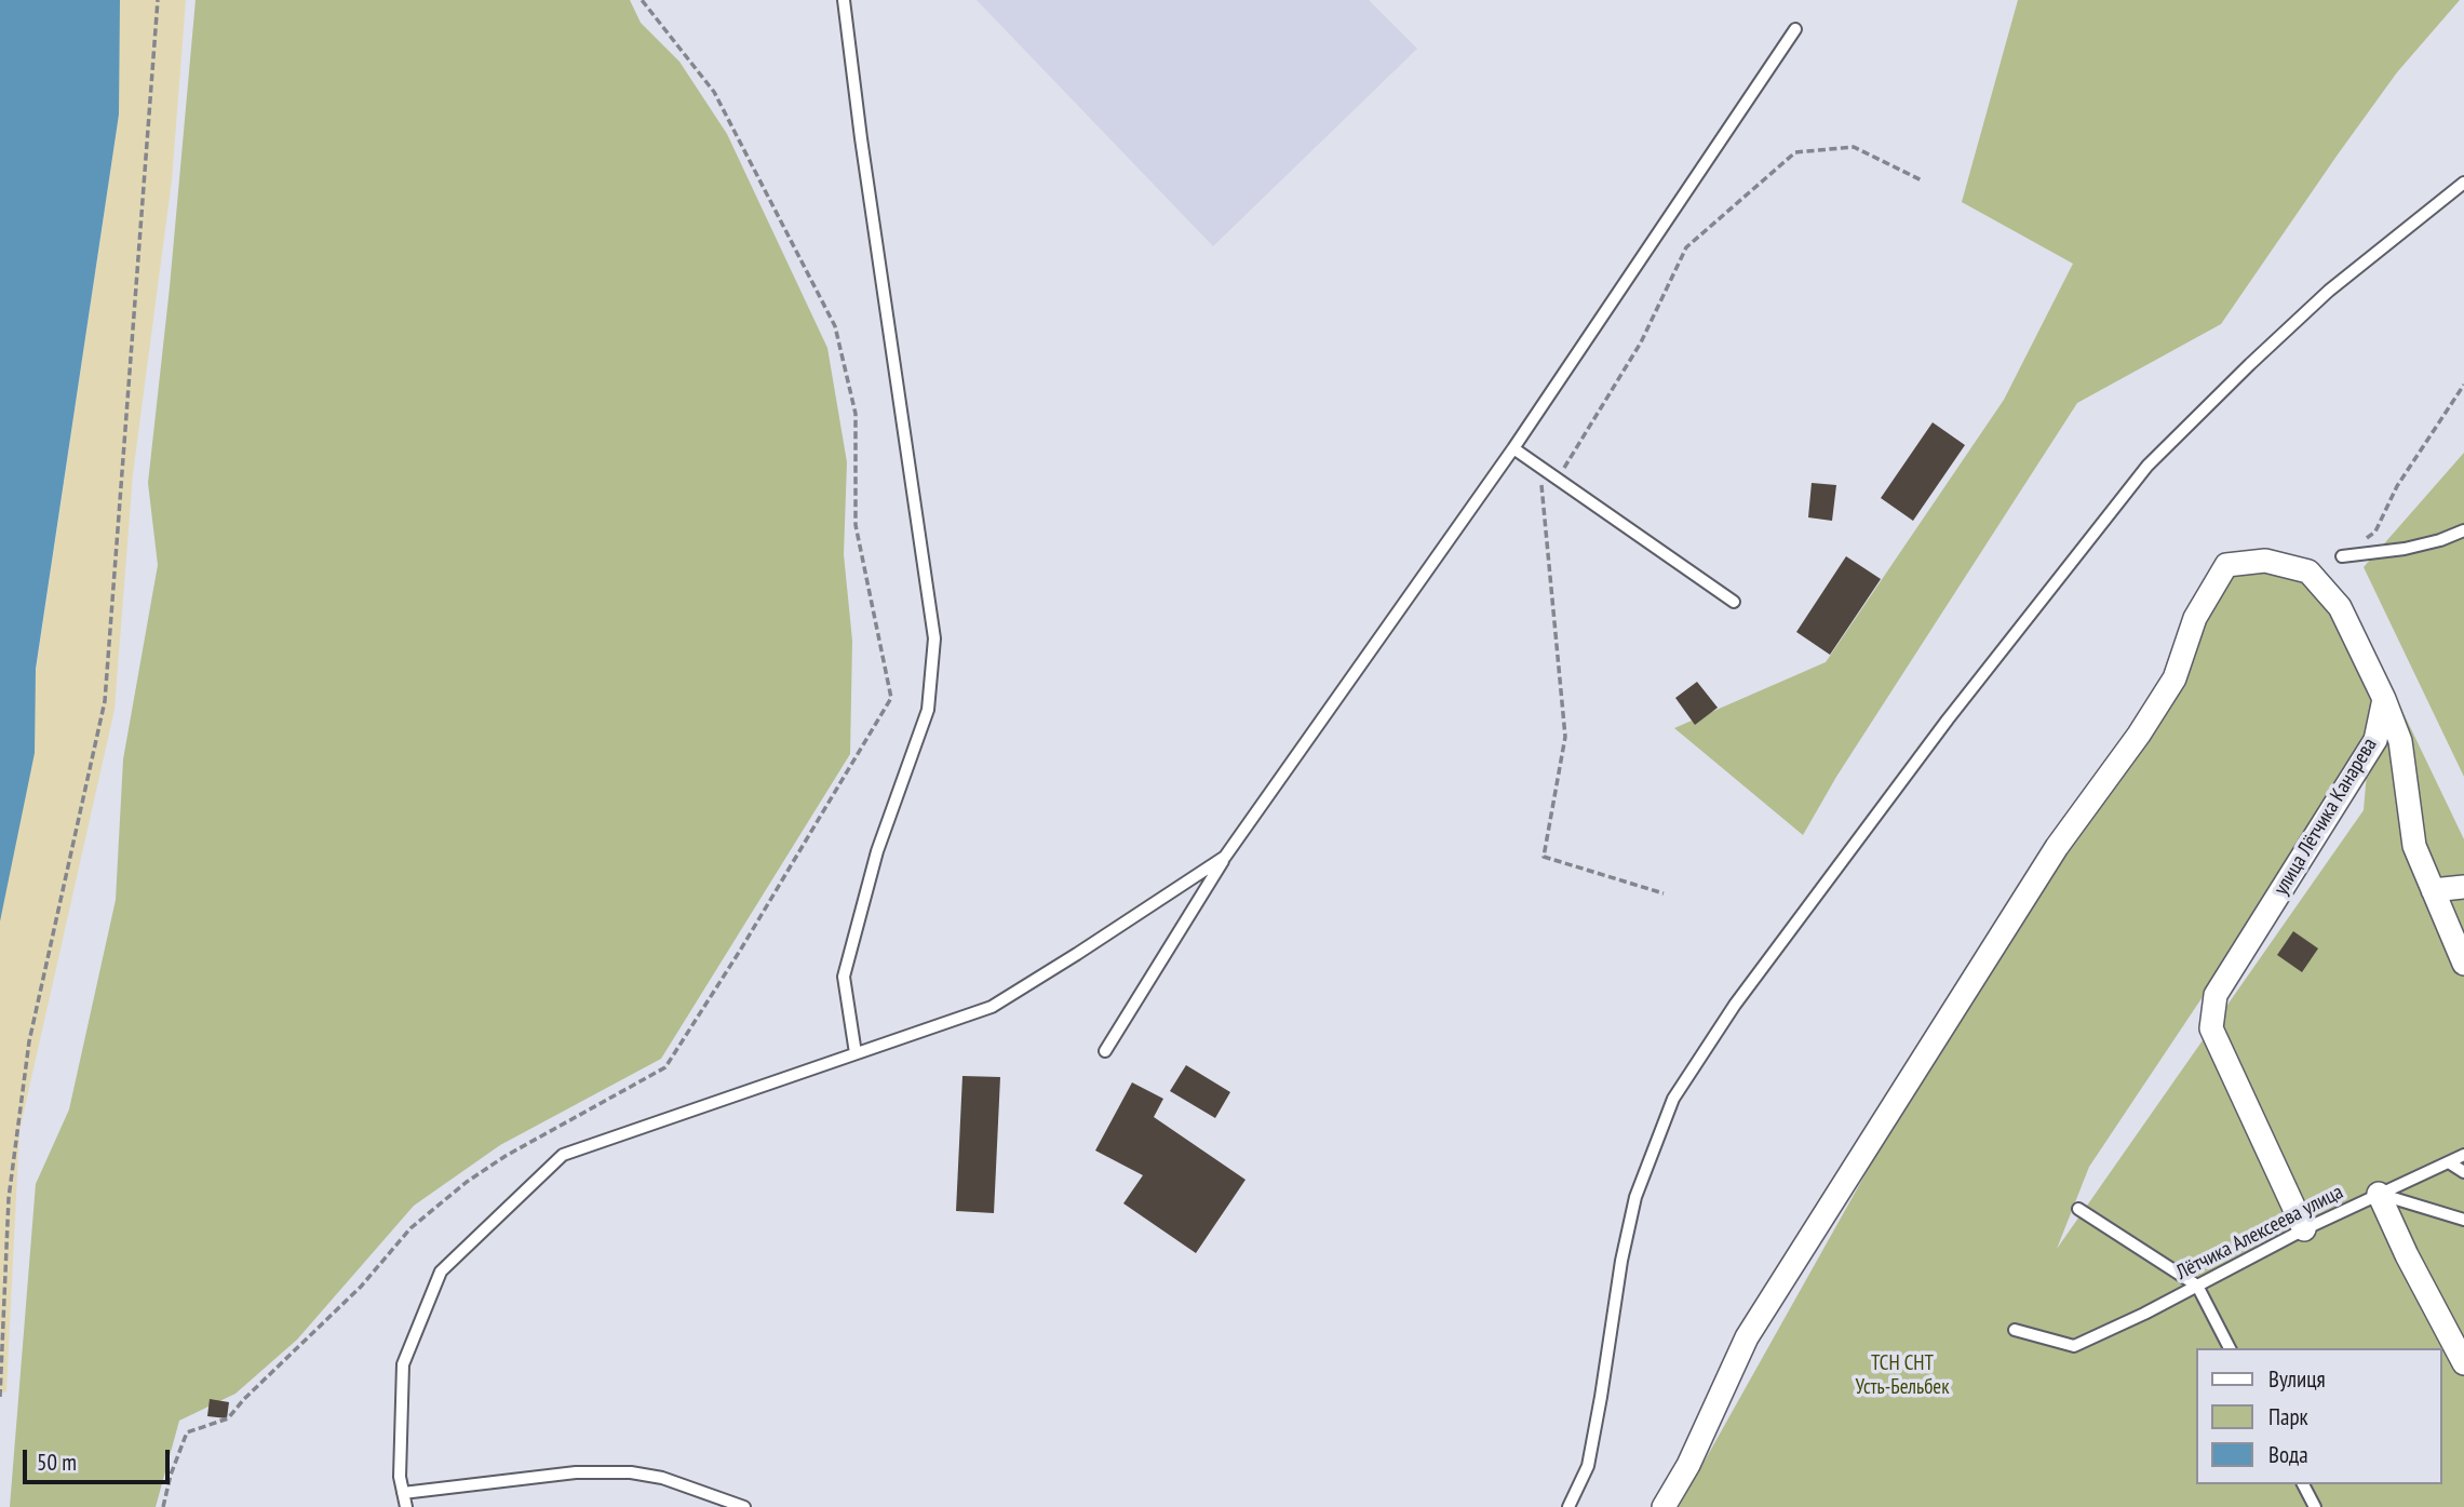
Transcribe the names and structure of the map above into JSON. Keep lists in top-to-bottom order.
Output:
{
  "streets": {
    "street": ["улица Лётчика Канарева"],
    "lane": ["Лётчика Алексеева улица"]
  },
  "crossings": [
    ["улица Лётчика Канарева", "Лётчика Алексеева улица"]
  ],
  "parks": ["ТСН СНТ Усть-Бельбек"],
  "legend": ["Вулиця", "Парк", "Вода"],
  "scale_bar": "50 m"
}
